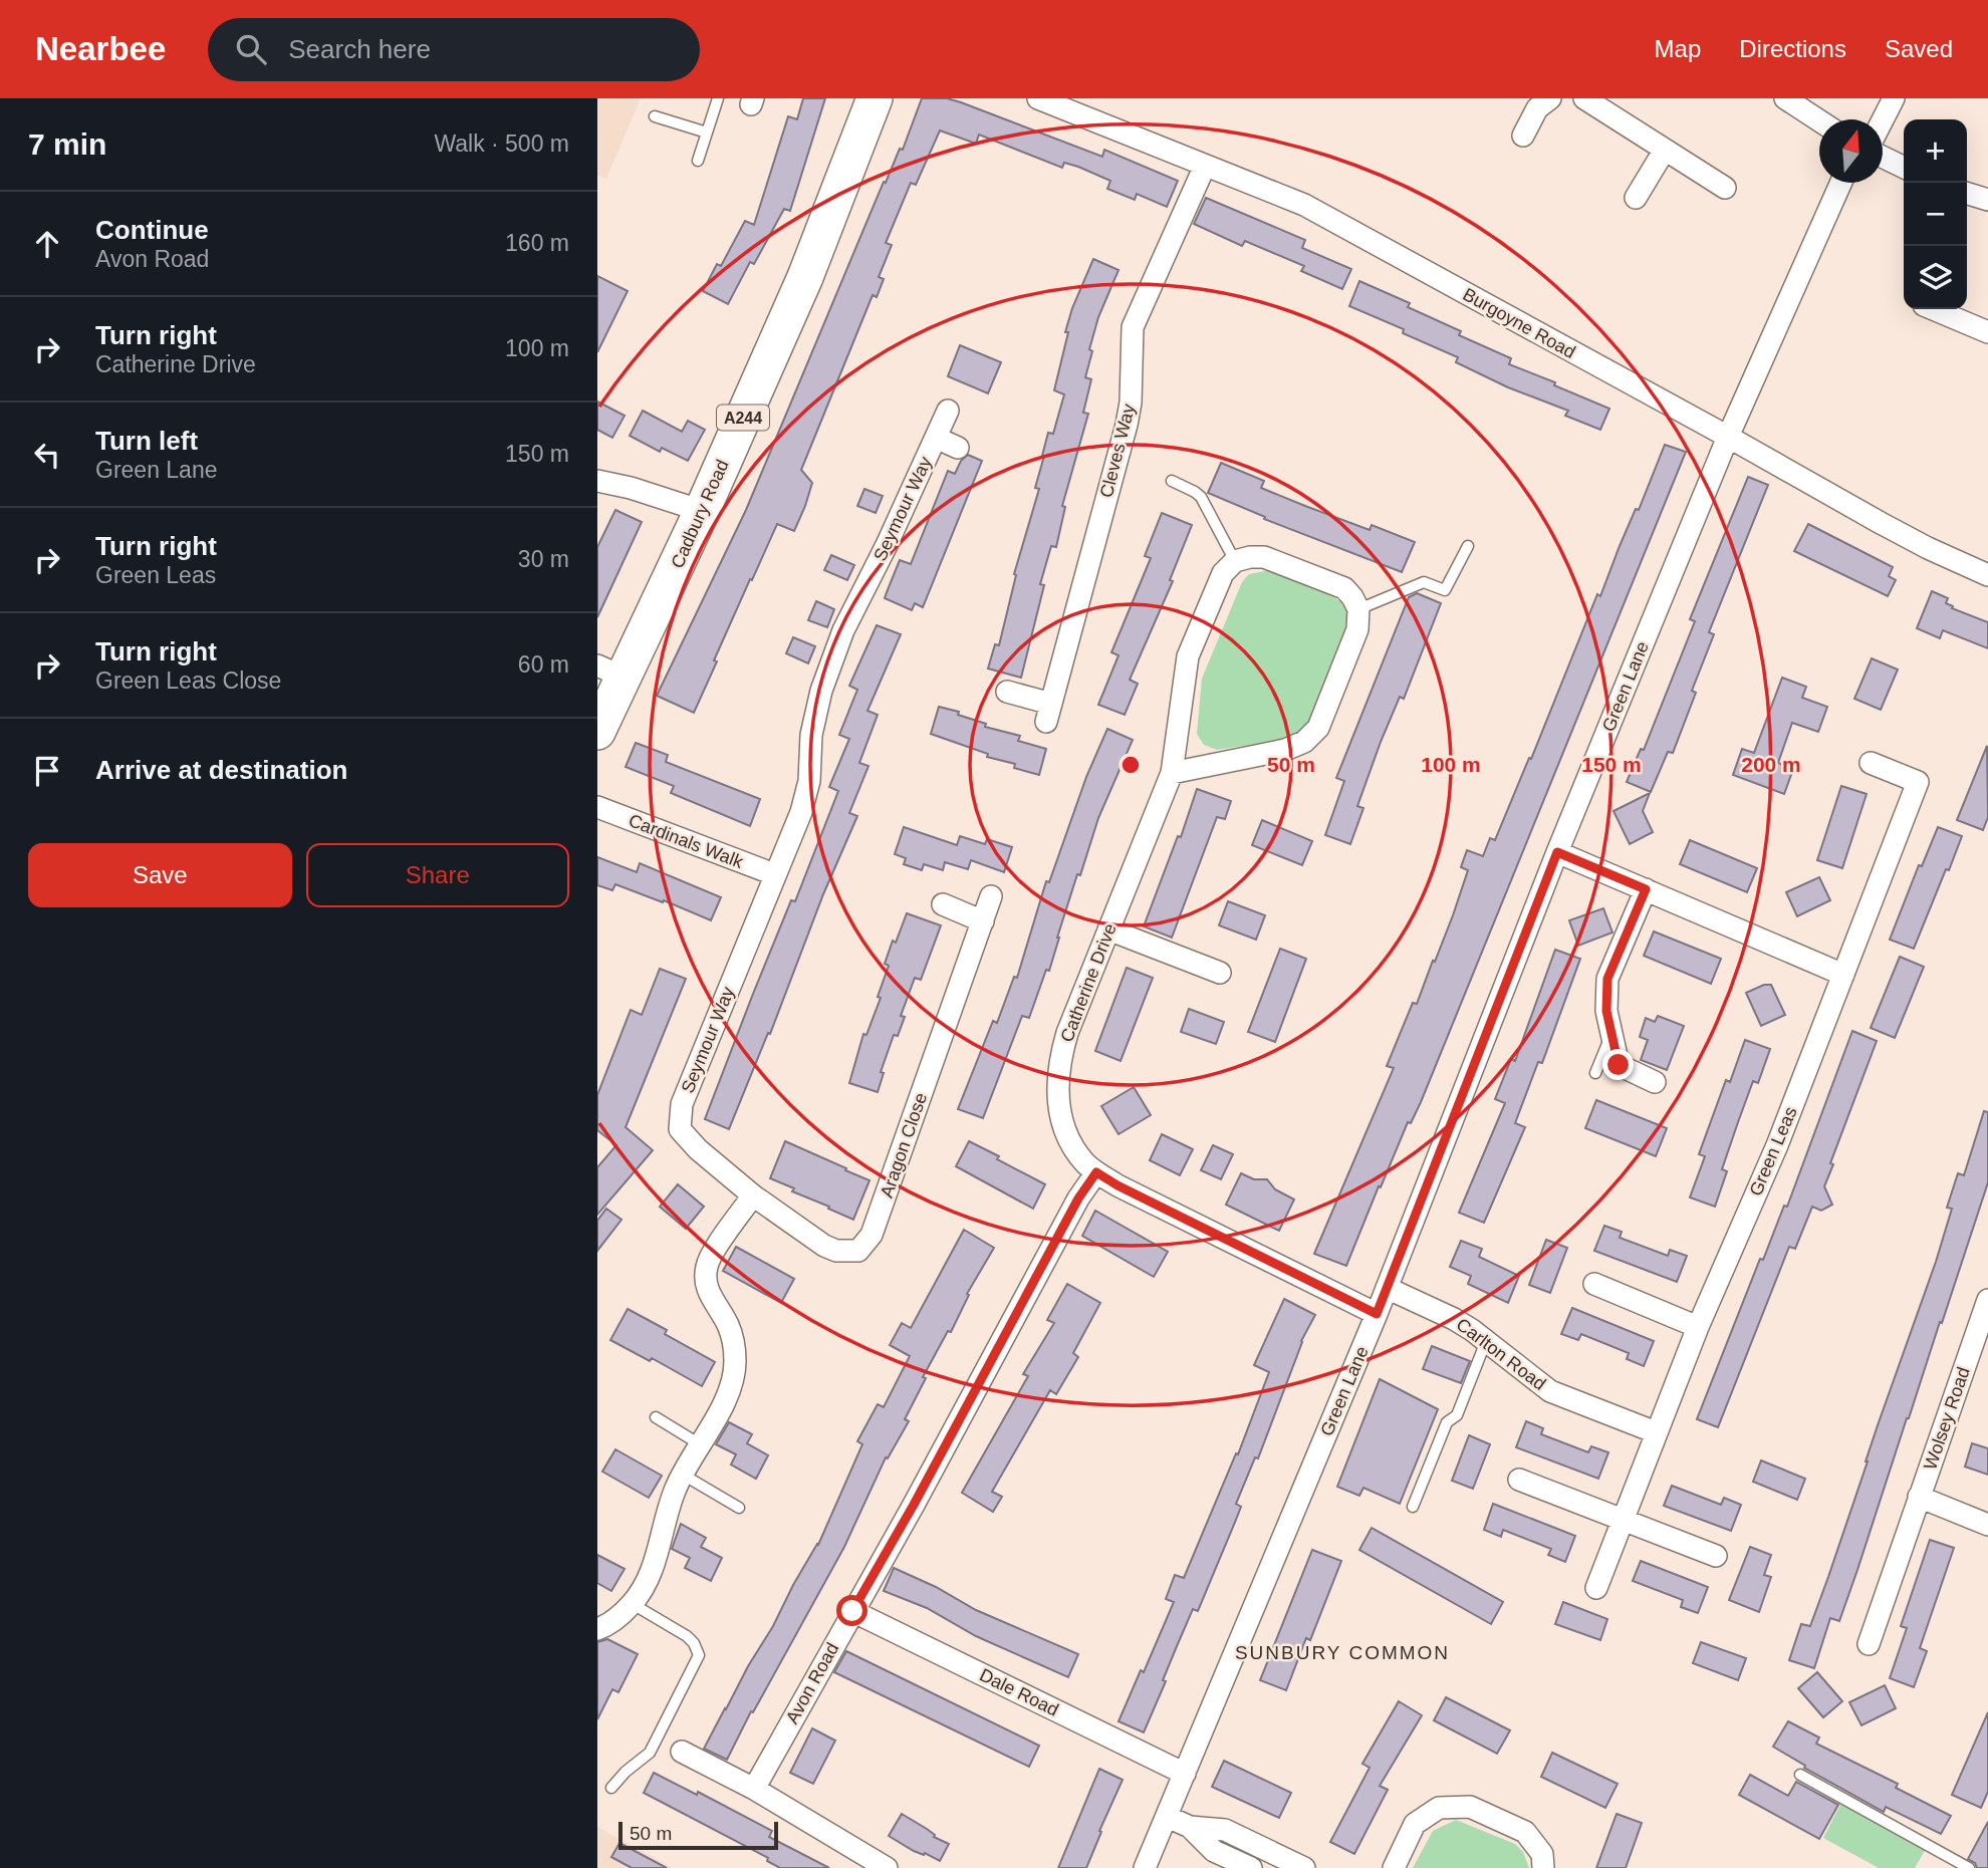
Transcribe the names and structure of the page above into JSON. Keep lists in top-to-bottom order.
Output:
{
  "streets": {
    "main road": ["A244", "Cadbury Road"],
    "street": [
      "Burgoyne Road",
      "Cleves Way",
      "Seymour Way",
      "Green Lane",
      "Cardinals Walk",
      "Catherine Drive",
      "Aragon Close",
      "Green Leas",
      "Carlton Road",
      "Wolsey Road",
      "Avon Road",
      "Dale Road"
    ]
  },
  "crossings": [
    ["Burgoyne Road", "Cleves Way"],
    ["Burgoyne Road", "Green Lane"],
    ["Seymour Way", "Cardinals Walk"],
    ["Seymour Way", "Aragon Close"],
    ["Green Lane", "Catherine Drive"],
    ["Green Lane", "Carlton Road"],
    ["Green Lane", "Dale Road"],
    ["Catherine Drive", "Avon Road"],
    ["Green Leas", "Carlton Road"],
    ["Avon Road", "Dale Road"]
  ],
  "districts": ["SUNBURY COMMON"],
  "scale_bar": "50 m",
  "north": "top",
  "page": {
    "header": "Nearbee",
    "search": "Search here",
    "nav": ["Map", "Directions", "Saved"],
    "heading": ["7 min", "Walk · 500 m"],
    "map_buttons": ["+", "−"],
    "list": [
      ["Continue", "Avon Road", "160 m"],
      ["Turn right", "Catherine Drive", "100 m"],
      ["Turn left", "Green Lane", "150 m"],
      ["Turn right", "Green Leas", "30 m"],
      ["Turn right", "Green Leas Close", "60 m"],
      "Arrive at destination"
    ],
    "buttons": ["Save", "Share"],
    "scale": "50 m"
  },
  "rings": [
    "50 m",
    "100 m",
    "150 m",
    "200 m"
  ]
}
